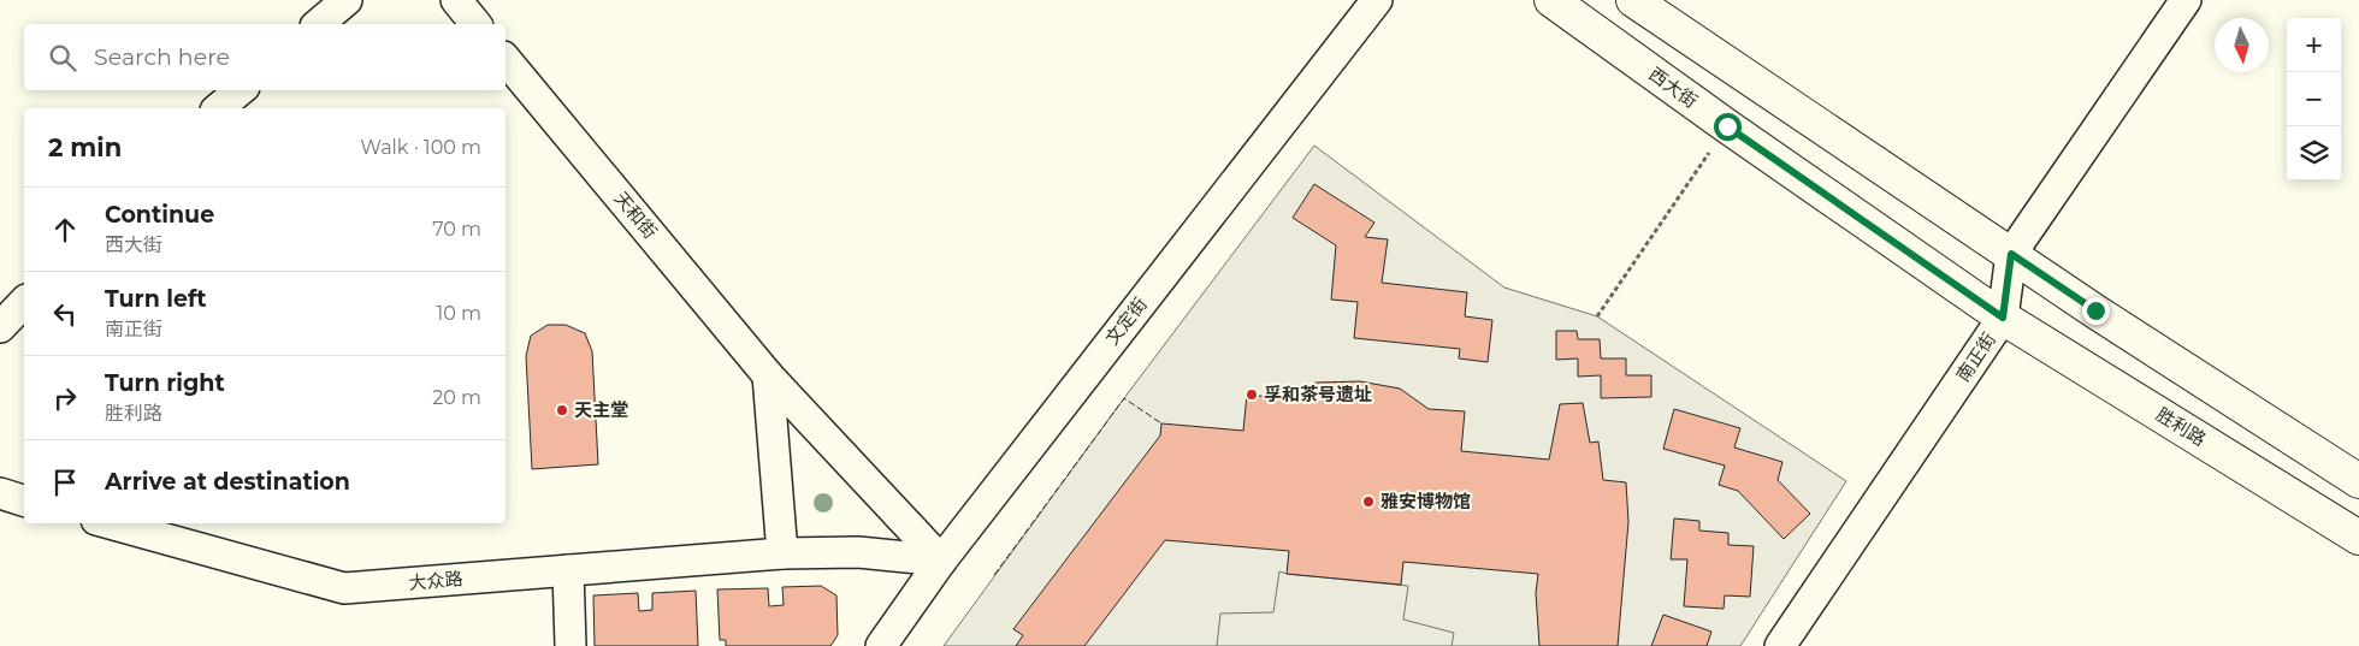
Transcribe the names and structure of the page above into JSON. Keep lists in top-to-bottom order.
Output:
{
  "streets": {
    "main road": ["西大街", "胜利路"],
    "street": [
      "天和街",
      "文定街",
      "南正街",
      "大众路"
    ]
  },
  "crossings": [
    ["西大街", "南正街"],
    ["西大街", "胜利路"],
    ["天和街", "文定街"],
    ["天和街", "大众路"],
    ["文定街", "大众路"],
    ["南正街", "胜利路"]
  ],
  "places": ["孚和茶号遗址", "天主堂", "雅安博物馆"],
  "north": "bottom",
  "page": {
    "map_buttons": ["+", "−"],
    "search": "Search here",
    "heading": ["2 min", "Walk · 100 m"],
    "list": [
      ["Continue", "西大街", "70 m"],
      ["Turn left", "南正街", "10 m"],
      ["Turn right", "胜利路", "20 m"],
      "Arrive at destination"
    ]
  }
}
